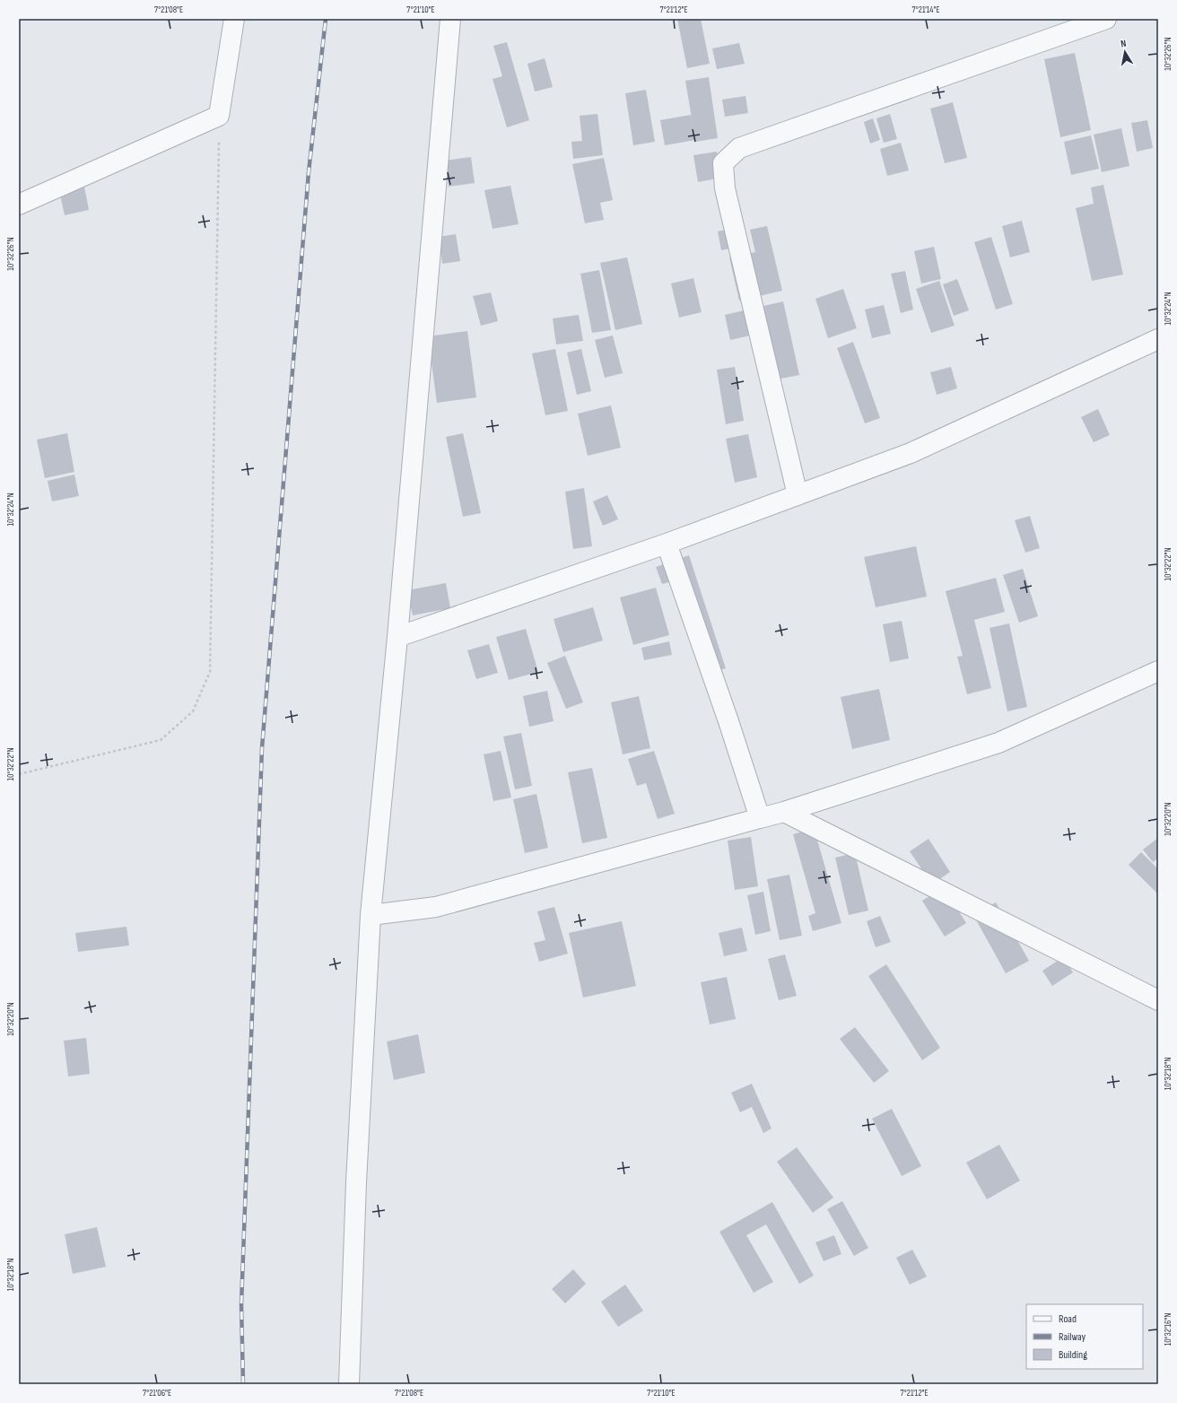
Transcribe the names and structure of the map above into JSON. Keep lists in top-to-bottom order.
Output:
{
  "legend": ["Road", "Railway", "Building"],
  "north": "top",
  "coordinates": [
    "7°21'08\"E",
    "7°21'10\"E",
    "7°21'12\"E",
    "7°21'14\"E",
    "10°32'26\"N",
    "10°32'24\"N",
    "10°32'22\"N",
    "10°32'20\"N",
    "10°32'18\"N",
    "10°32'16\"N",
    "7°21'06\"E"
  ]
}
